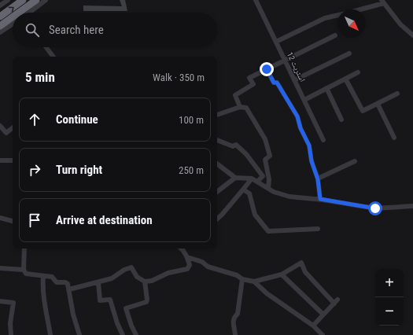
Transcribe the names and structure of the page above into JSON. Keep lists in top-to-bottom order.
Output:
{
  "streets": {
    "street": ["اسٹریٹ 12"]
  },
  "north": "bottom right",
  "page": {
    "search": "Search here",
    "heading": ["5 min", "Walk · 350 m"],
    "list": [
      ["Continue", "100 m"],
      ["Turn right", "250 m"],
      "Arrive at destination"
    ],
    "map_buttons": ["+", "−"]
  }
}
